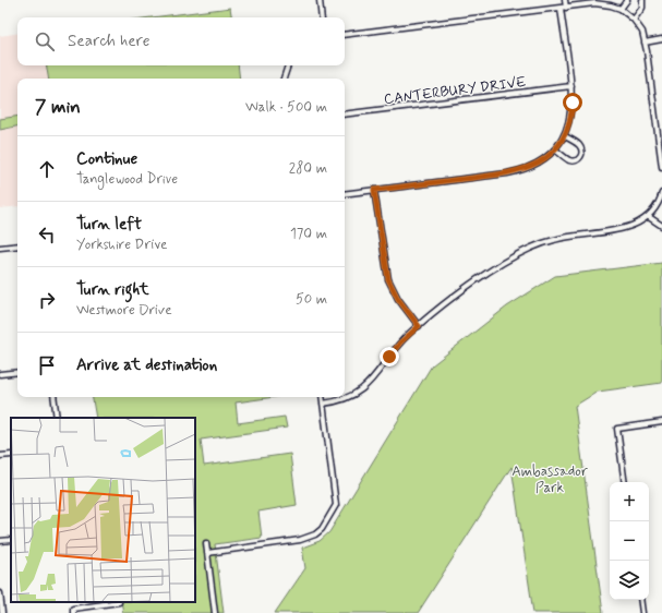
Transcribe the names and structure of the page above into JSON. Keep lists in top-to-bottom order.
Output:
{
  "streets": {
    "street": ["CANTERBURY DRIVE"]
  },
  "parks": ["Ambassador Park"],
  "page": {
    "search": "Search here",
    "heading": ["7 min", "Walk · 500 m"],
    "list": [
      ["Continue", "Tanglewood Drive", "280 m"],
      ["Turn left", "Yorkshire Drive", "170 m"],
      ["Turn right", "Westmore Drive", "50 m"],
      "Arrive at destination"
    ],
    "map_buttons": ["+", "−"]
  }
}
